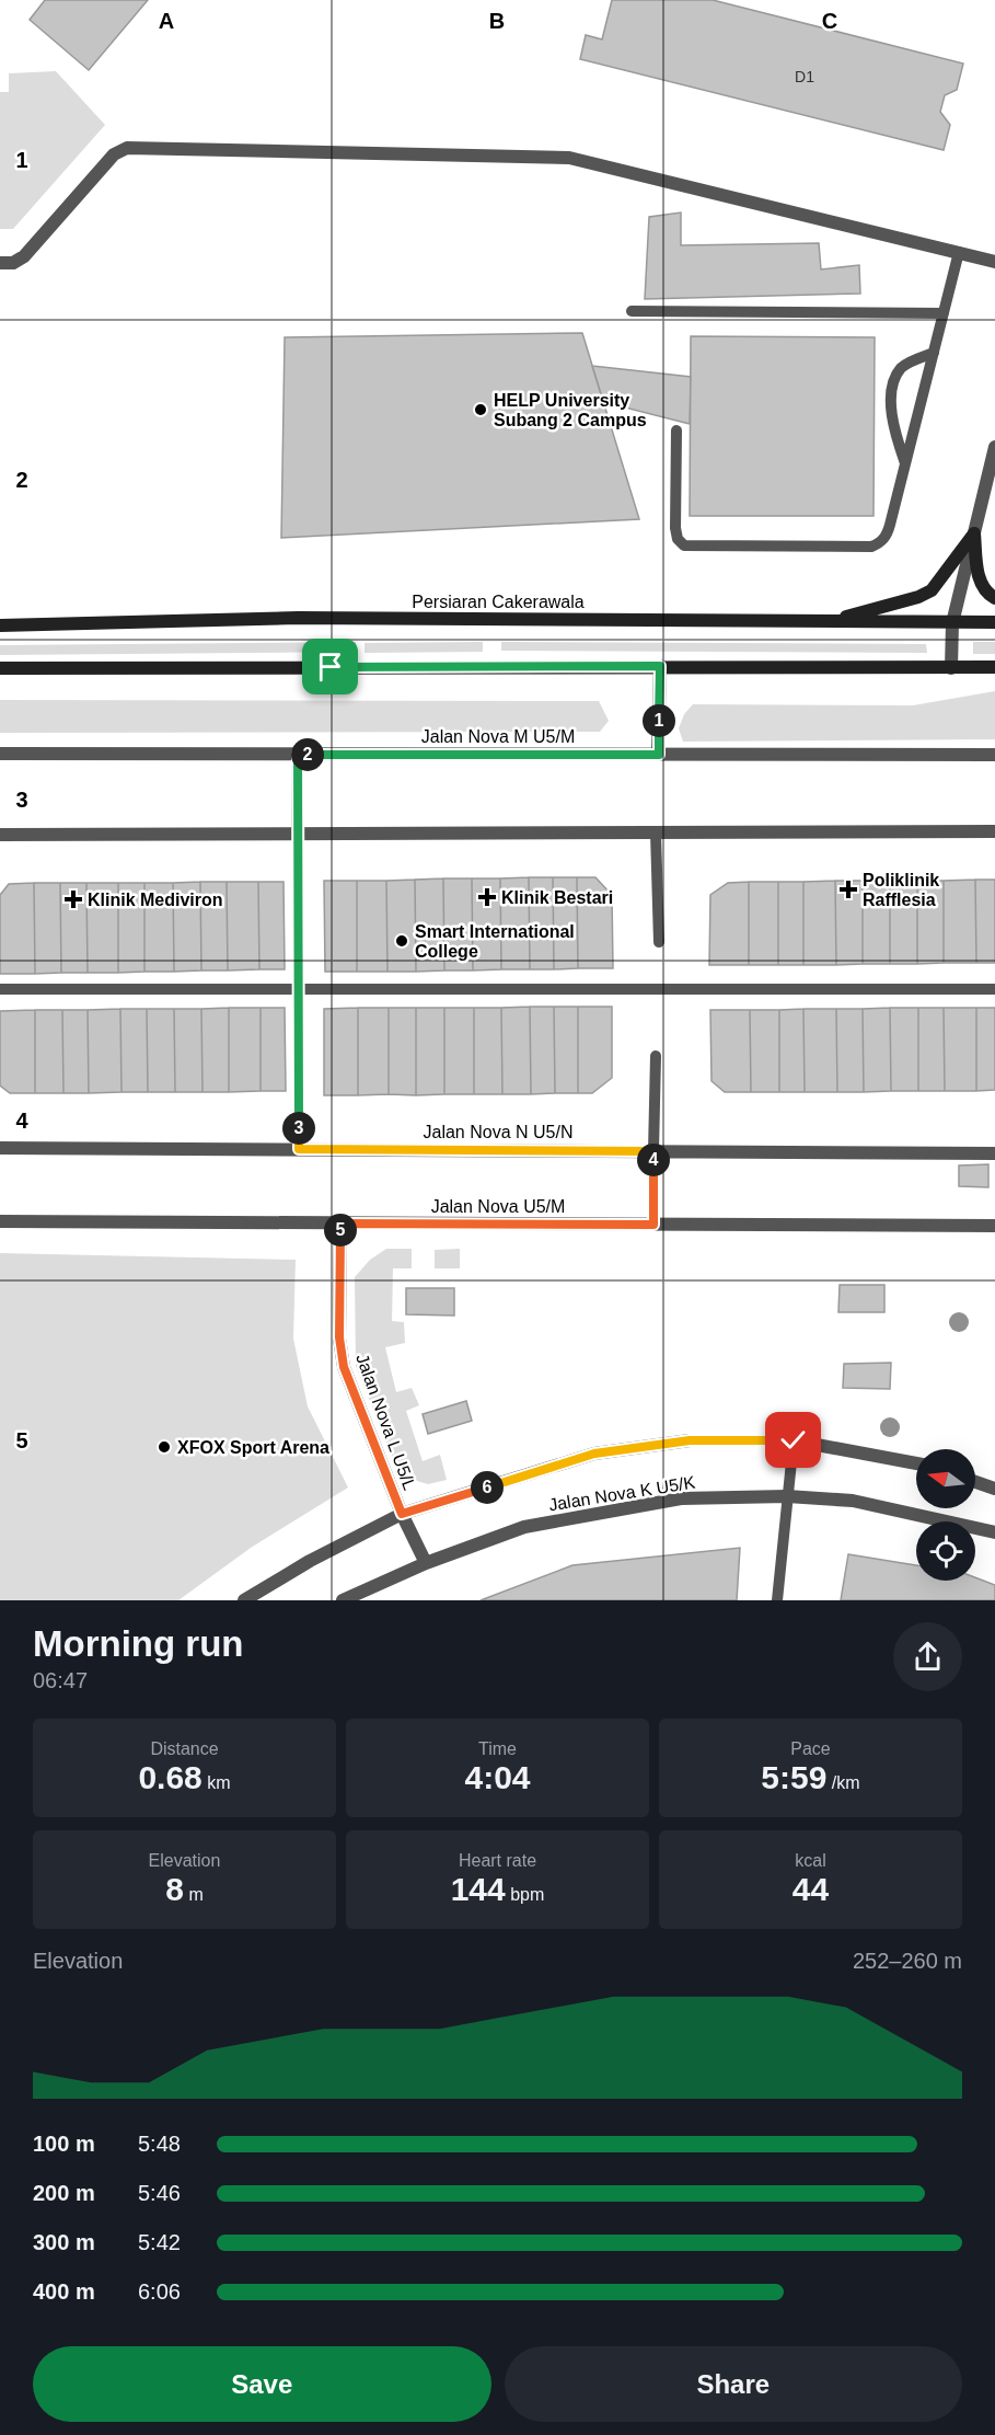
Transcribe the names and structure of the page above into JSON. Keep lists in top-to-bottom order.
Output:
{
  "streets": {
    "street": [
      "Persiaran Cakerawala",
      "Jalan Nova M U5/M",
      "Jalan Nova N U5/N",
      "Jalan Nova U5/M",
      "Jalan Nova L U5/L",
      "Jalan Nova K U5/K"
    ]
  },
  "crossings": [
    ["Jalan Nova U5/M", "Jalan Nova L U5/L"]
  ],
  "places": {
    "other": ["HELP University Subang 2 Campus", "Smart International College", "XFOX Sport Arena"],
    "health": ["Poliklinik Rafflesia", "Klinik Bestari", "Klinik Mediviron"]
  },
  "house_numbers": ["D1"],
  "north": "left",
  "page": {
    "pins": [
      "1",
      "2",
      "3",
      "4",
      "5",
      "6"
    ],
    "heading": ["Morning run", "06:47"],
    "stats": [
      ["Distance", "0.68 km"],
      ["Time", "4:04"],
      ["Pace", "5:59 /km"],
      ["Elevation", "8 m"],
      ["Heart rate", "144 bpm"],
      ["kcal", "44"]
    ],
    "chart": ["Elevation", "252–260 m"],
    "list": [
      {
        "name": "100 m",
        "note": "5:48"
      },
      {
        "name": "200 m",
        "note": "5:46"
      },
      {
        "name": "300 m",
        "note": "5:42"
      },
      {
        "name": "400 m",
        "note": "6:06"
      }
    ],
    "buttons": ["Save", "Share"]
  },
  "grid": {
    "columns": ["A", "B", "C"],
    "rows": [
      "1",
      "2",
      "3",
      "4",
      "5"
    ]
  }
}
